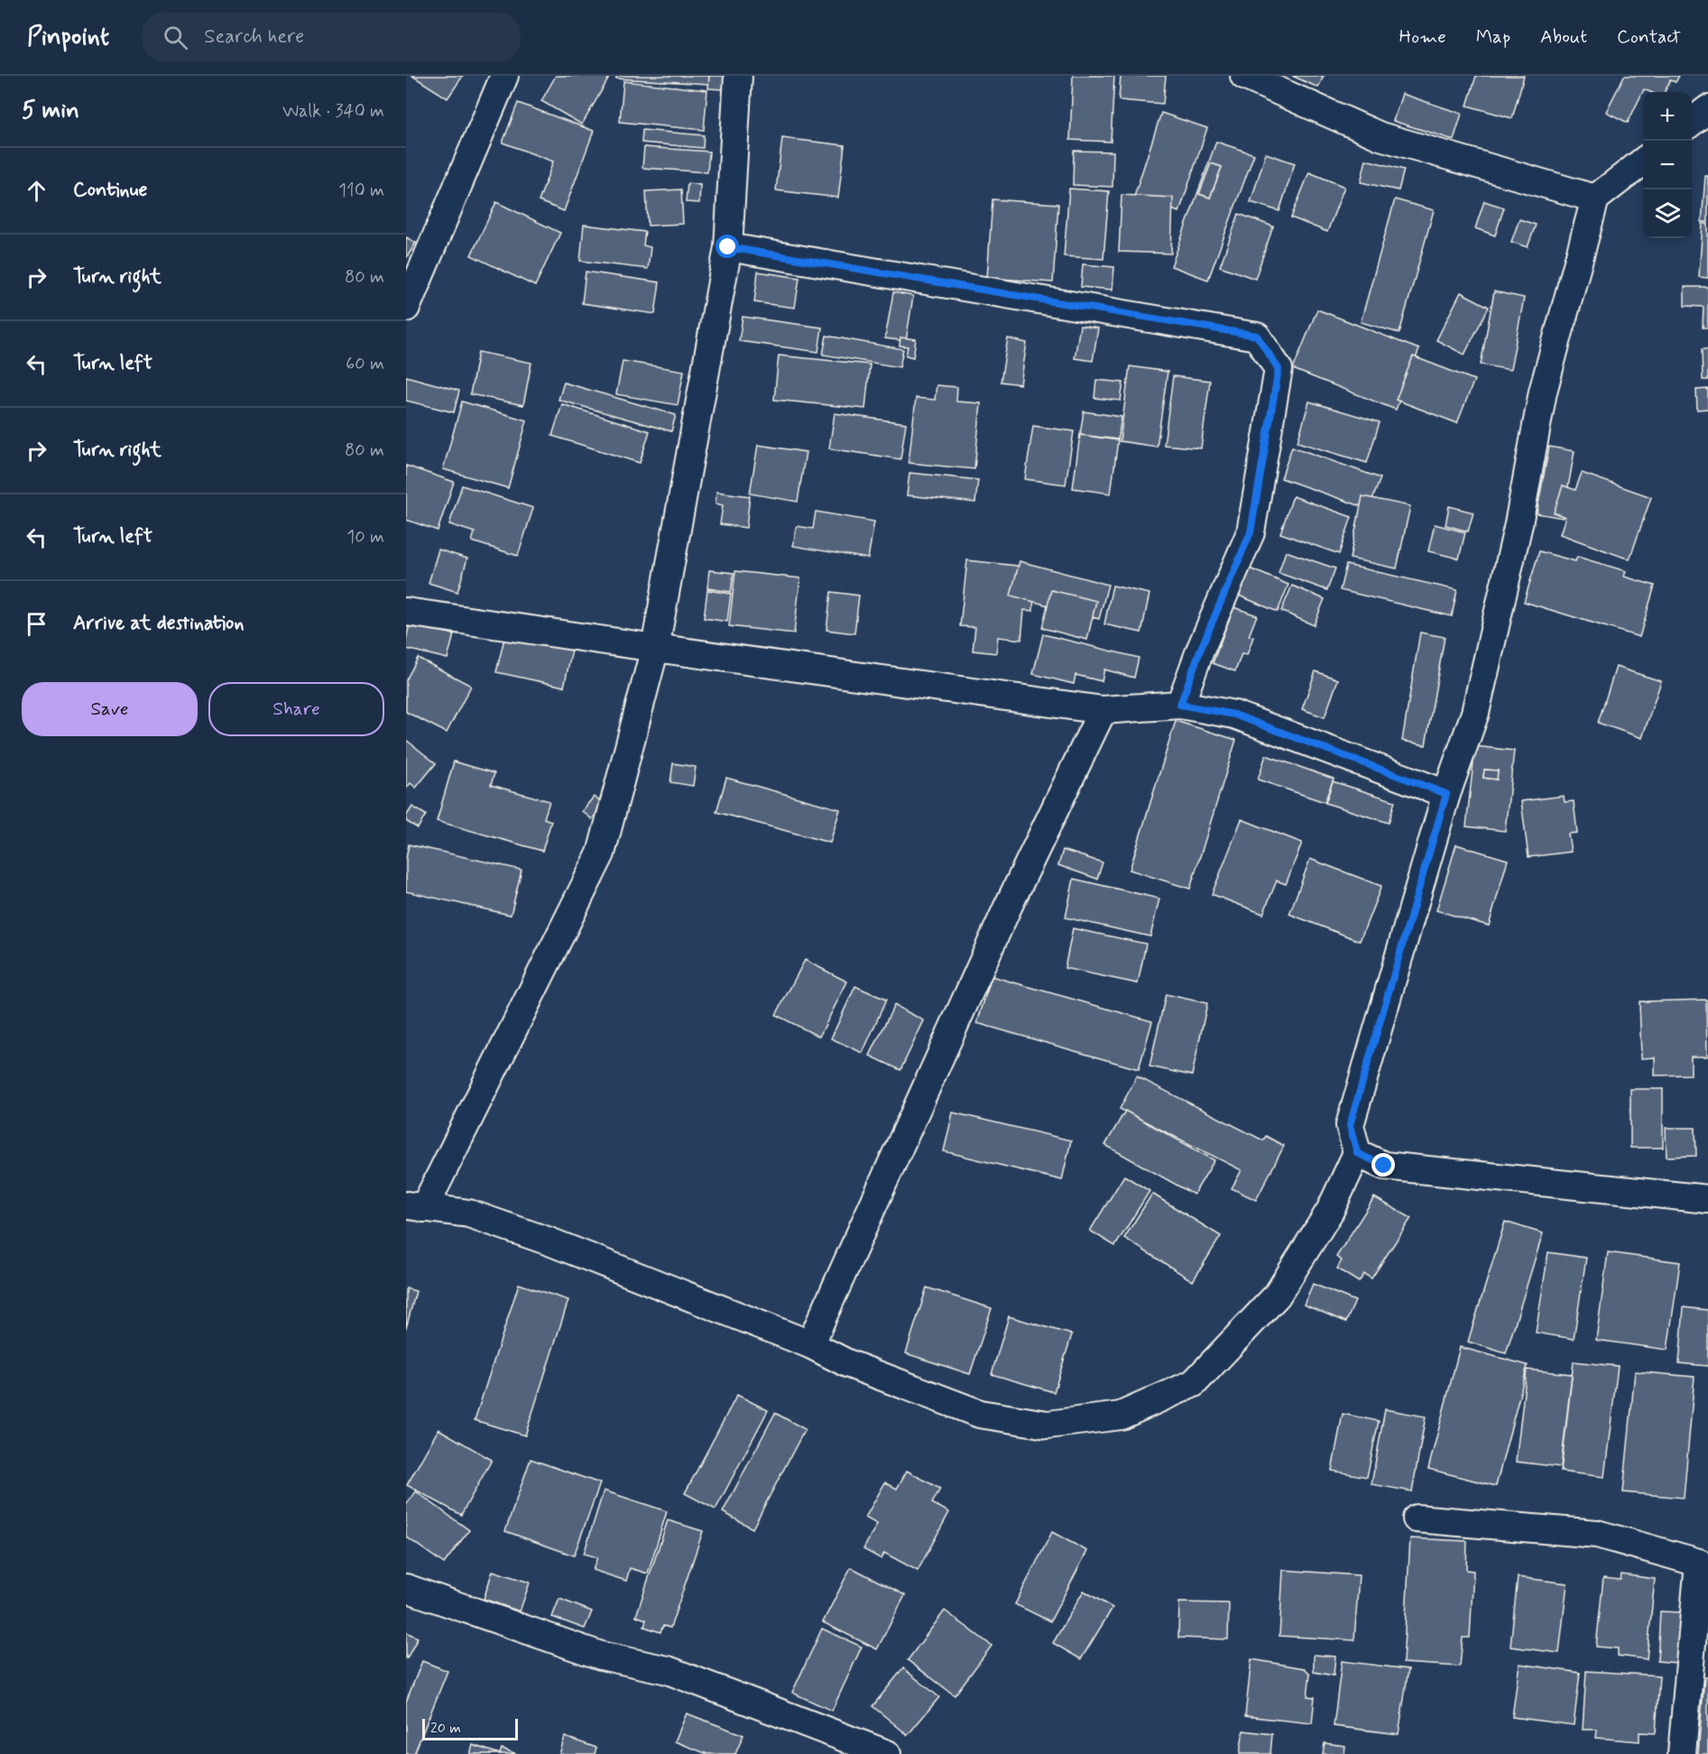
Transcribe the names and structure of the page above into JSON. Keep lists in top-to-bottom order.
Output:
{
  "scale_bar": "20 m",
  "page": {
    "header": "Pinpoint",
    "search": "Search here",
    "nav": [
      "Home",
      "Map",
      "About",
      "Contact"
    ],
    "heading": ["5 min", "Walk · 340 m"],
    "map_buttons": ["+", "−"],
    "list": [
      ["Continue", "110 m"],
      ["Turn right", "80 m"],
      ["Turn left", "60 m"],
      ["Turn right", "80 m"],
      ["Turn left", "10 m"],
      "Arrive at destination"
    ],
    "buttons": ["Save", "Share"],
    "scale": "20 m"
  }
}
